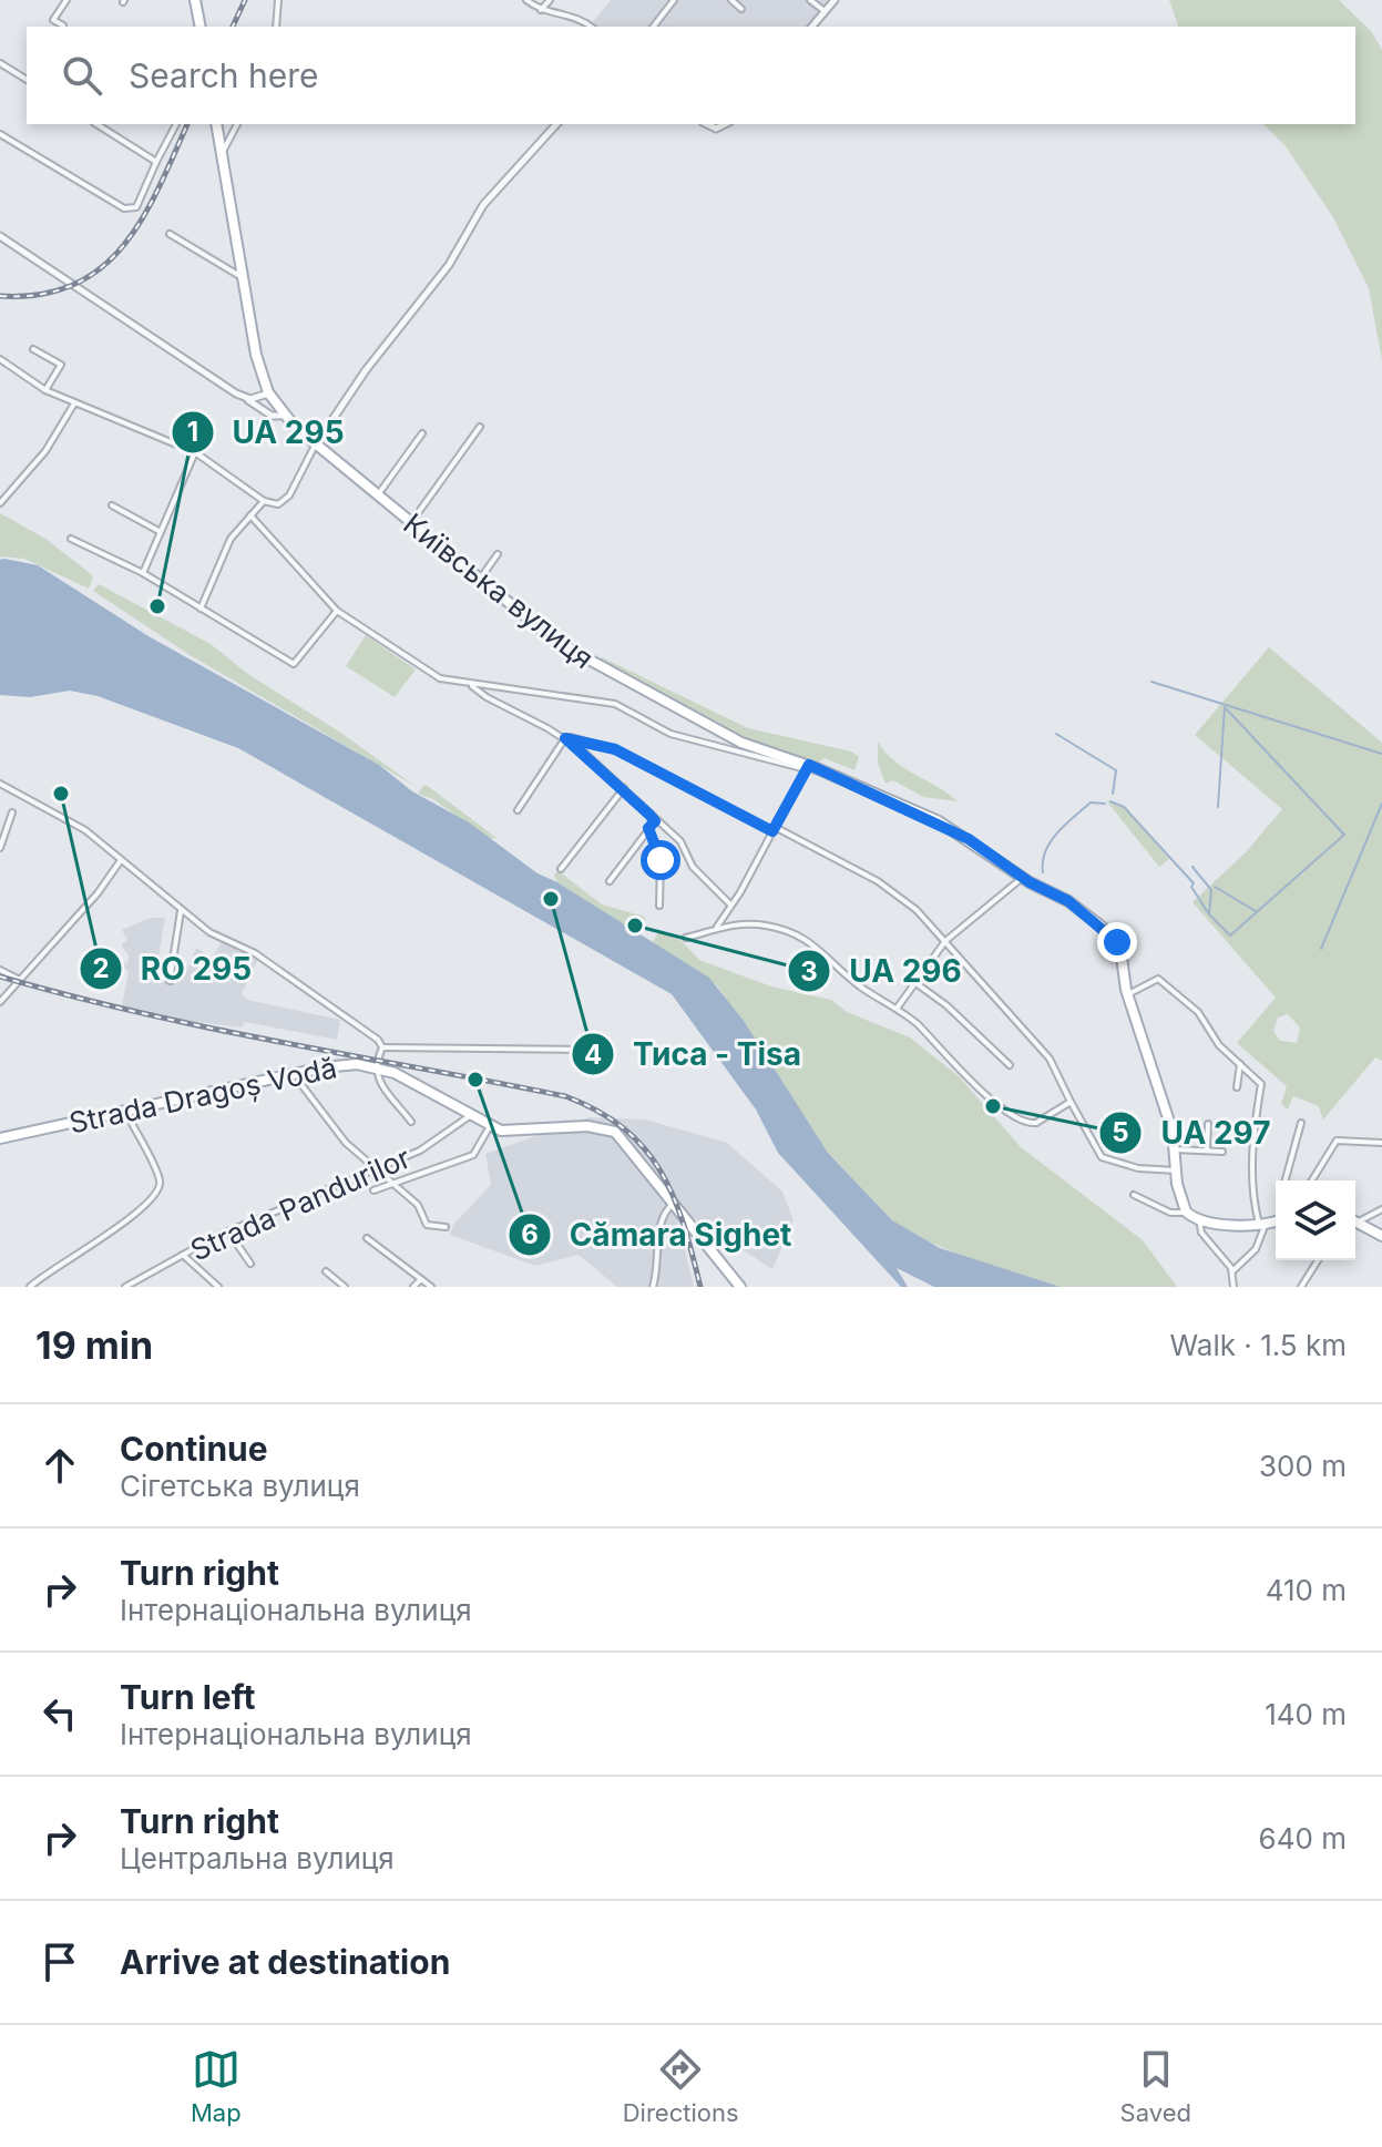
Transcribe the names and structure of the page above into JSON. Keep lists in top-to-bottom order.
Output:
{
  "streets": {
    "main road": ["Київська вулиця", "Strada Dragoș Vodă"],
    "street": ["Strada Pandurilor"]
  },
  "crossings": [
    ["Strada Dragoș Vodă", "Strada Pandurilor"]
  ],
  "places": [
    "UA 295",
    "RO 295",
    "Тиса - Tisa",
    "UA 296",
    "Cămara Sighet",
    "UA 297"
  ],
  "page": {
    "search": "Search here",
    "heading": ["19 min", "Walk · 1.5 km"],
    "list": [
      ["Continue", "Сігетська вулиця", "300 m"],
      ["Turn right", "Інтернаціональна вулиця", "410 m"],
      ["Turn left", "Інтернаціональна вулиця", "140 m"],
      ["Turn right", "Центральна вулиця", "640 m"],
      "Arrive at destination"
    ],
    "nav": ["Map", "Directions", "Saved"]
  }
}
